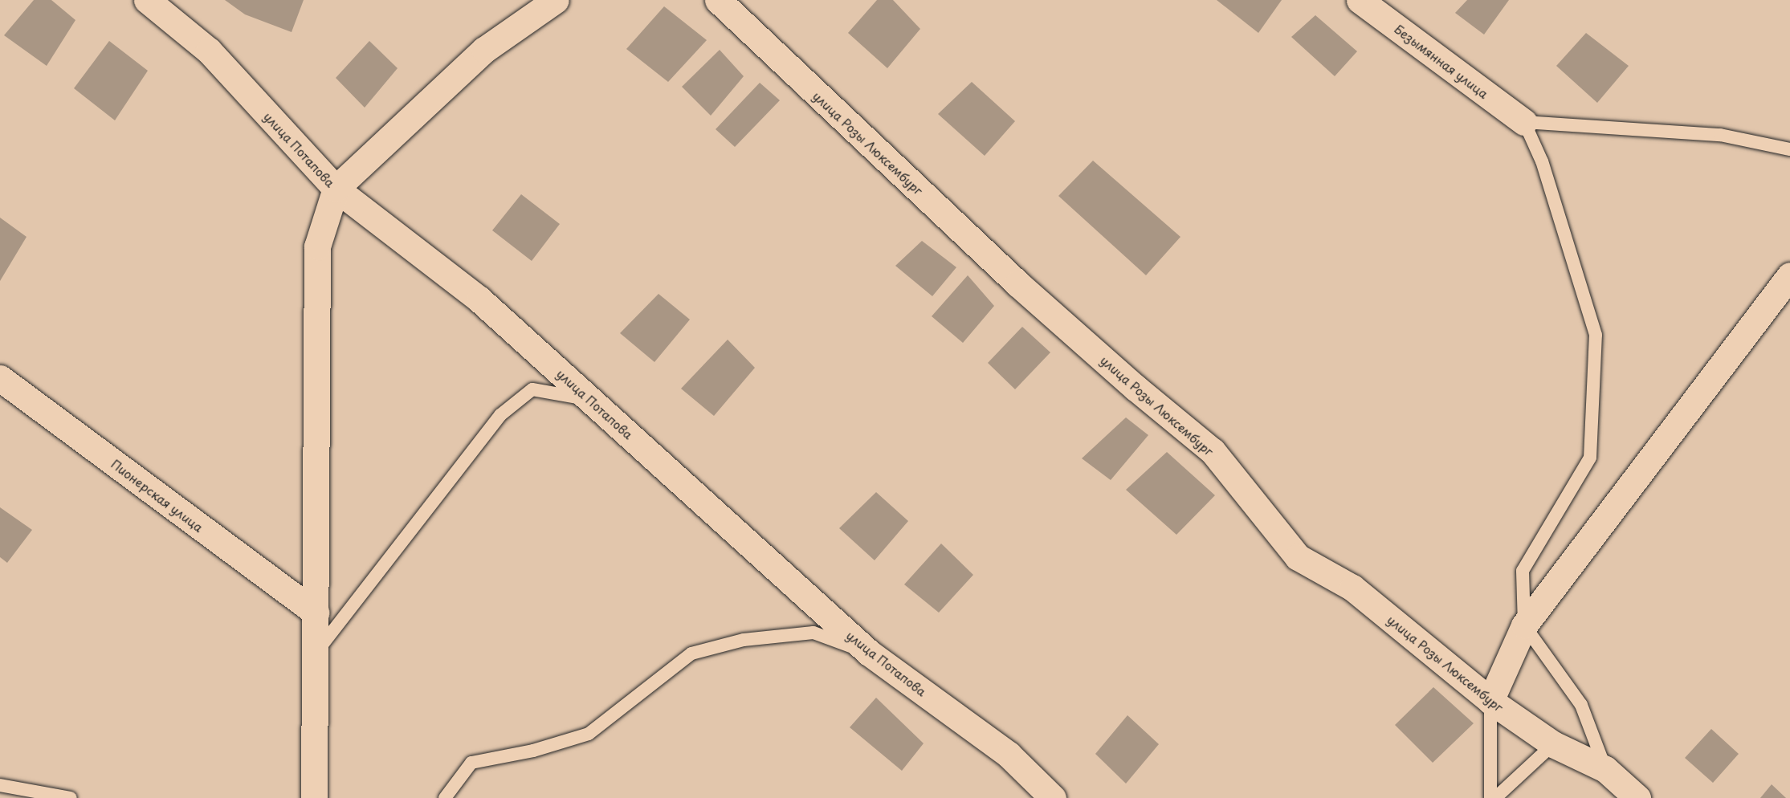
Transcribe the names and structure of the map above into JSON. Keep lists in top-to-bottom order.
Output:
{
  "streets": {
    "street": [
      "Безымянная улица",
      "улица Розы Люксембург",
      "улица Потапова",
      "Пионерская улица"
    ]
  }
}
